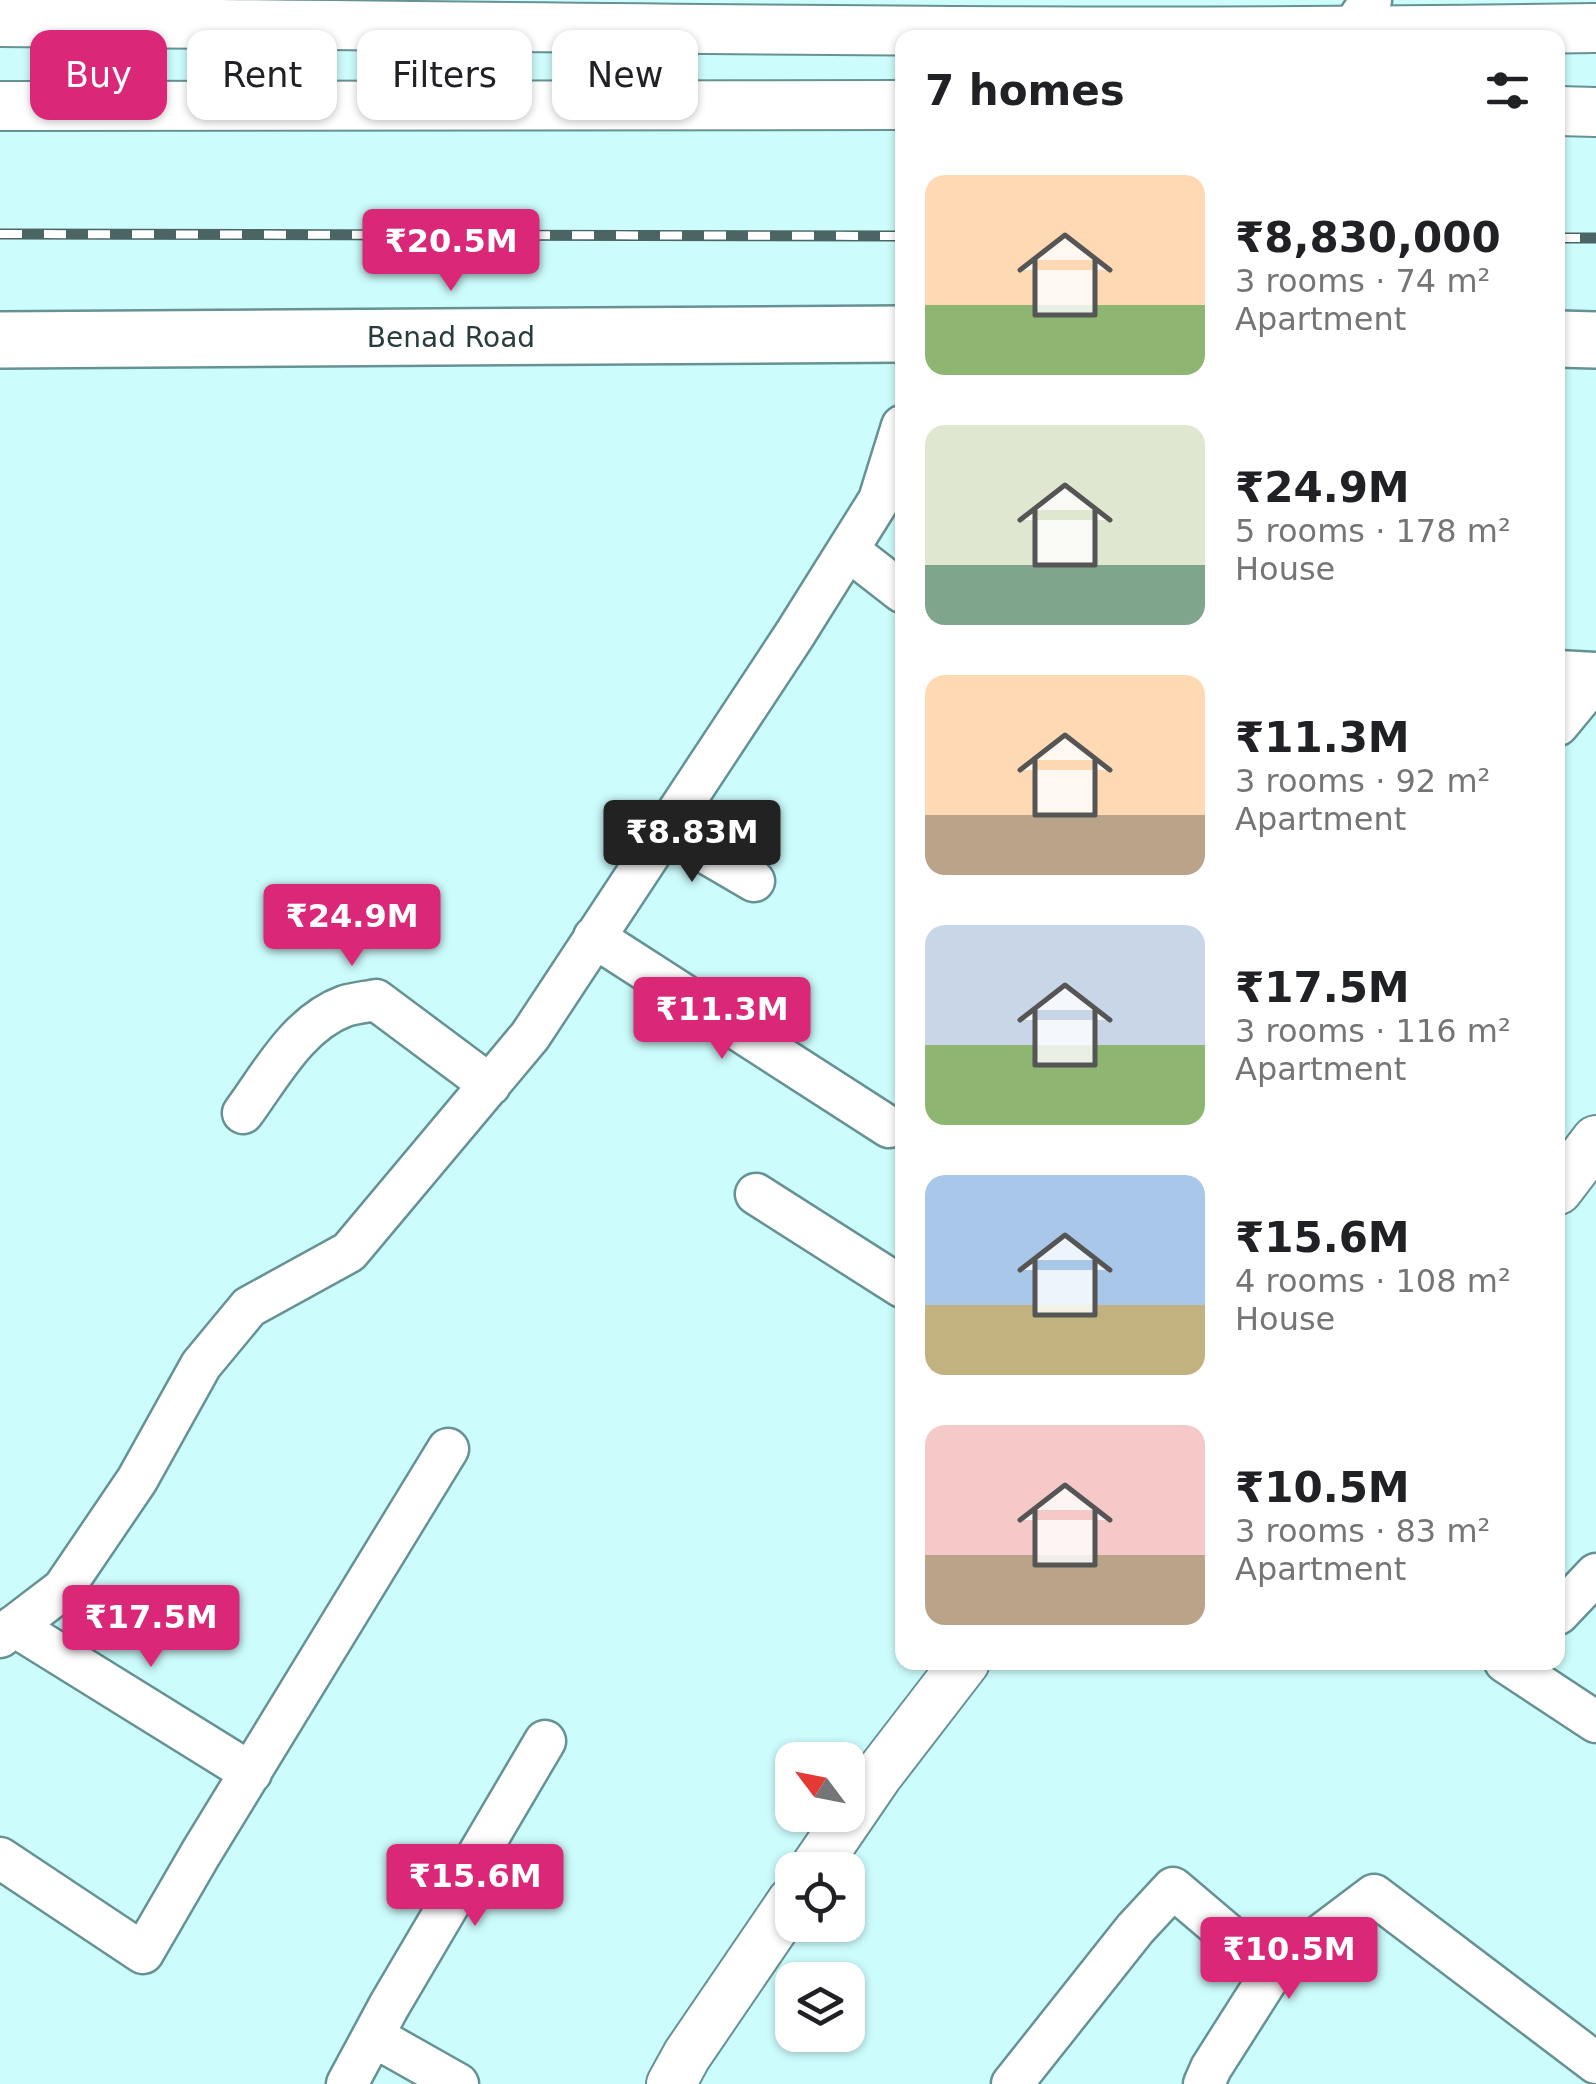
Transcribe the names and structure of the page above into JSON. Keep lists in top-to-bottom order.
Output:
{
  "streets": {
    "main road": ["Benad Road"]
  },
  "north": "top left",
  "page": {
    "chip": [
      "Buy",
      "Rent",
      "Filters",
      "New"
    ],
    "heading": "7 homes",
    "list": [
      {
        "name": "₹8,830,000",
        "note": "3 rooms · 74 m² · Apartment"
      },
      {
        "name": "₹24.9M",
        "note": "5 rooms · 178 m² · House"
      },
      {
        "name": "₹11.3M",
        "note": "3 rooms · 92 m² · Apartment"
      },
      {
        "name": "₹17.5M",
        "note": "3 rooms · 116 m² · Apartment"
      },
      {
        "name": "₹15.6M",
        "note": "4 rooms · 108 m² · House"
      },
      {
        "name": "₹10.5M",
        "note": "3 rooms · 83 m² · Apartment"
      }
    ],
    "price": [
      "₹20.5M",
      "₹8.83M",
      "₹24.9M",
      "₹11.3M",
      "₹17.5M",
      "₹15.6M",
      "₹10.5M"
    ]
  }
}
